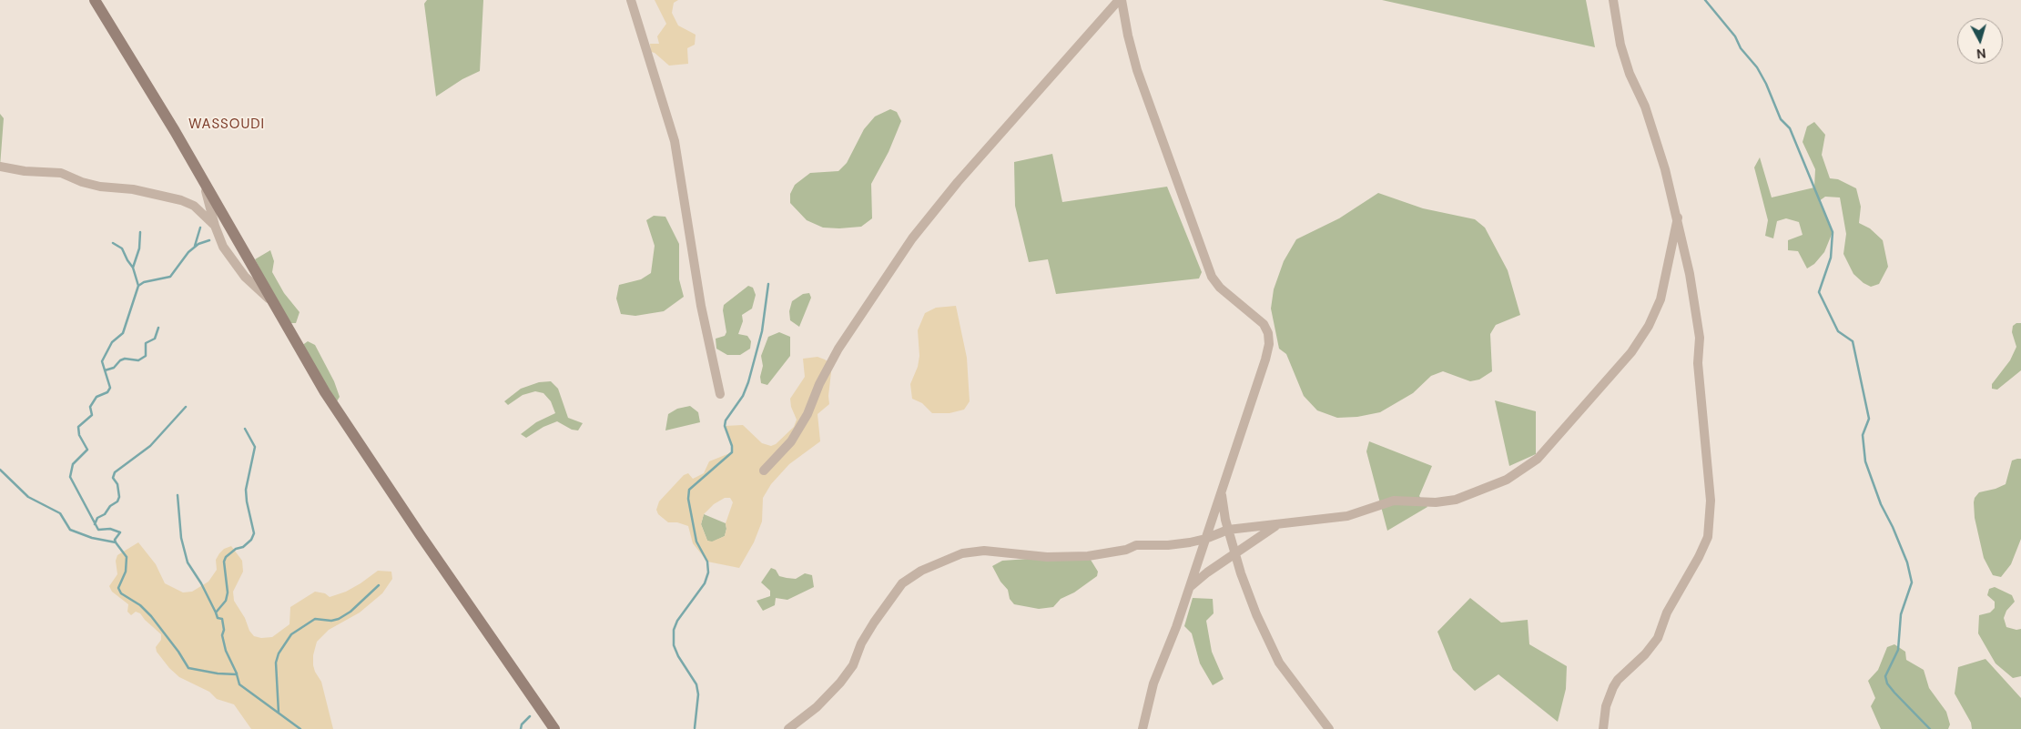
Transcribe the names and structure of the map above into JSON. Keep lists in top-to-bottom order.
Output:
{
  "districts": ["WASSOUDI"],
  "north": "bottom"
}
